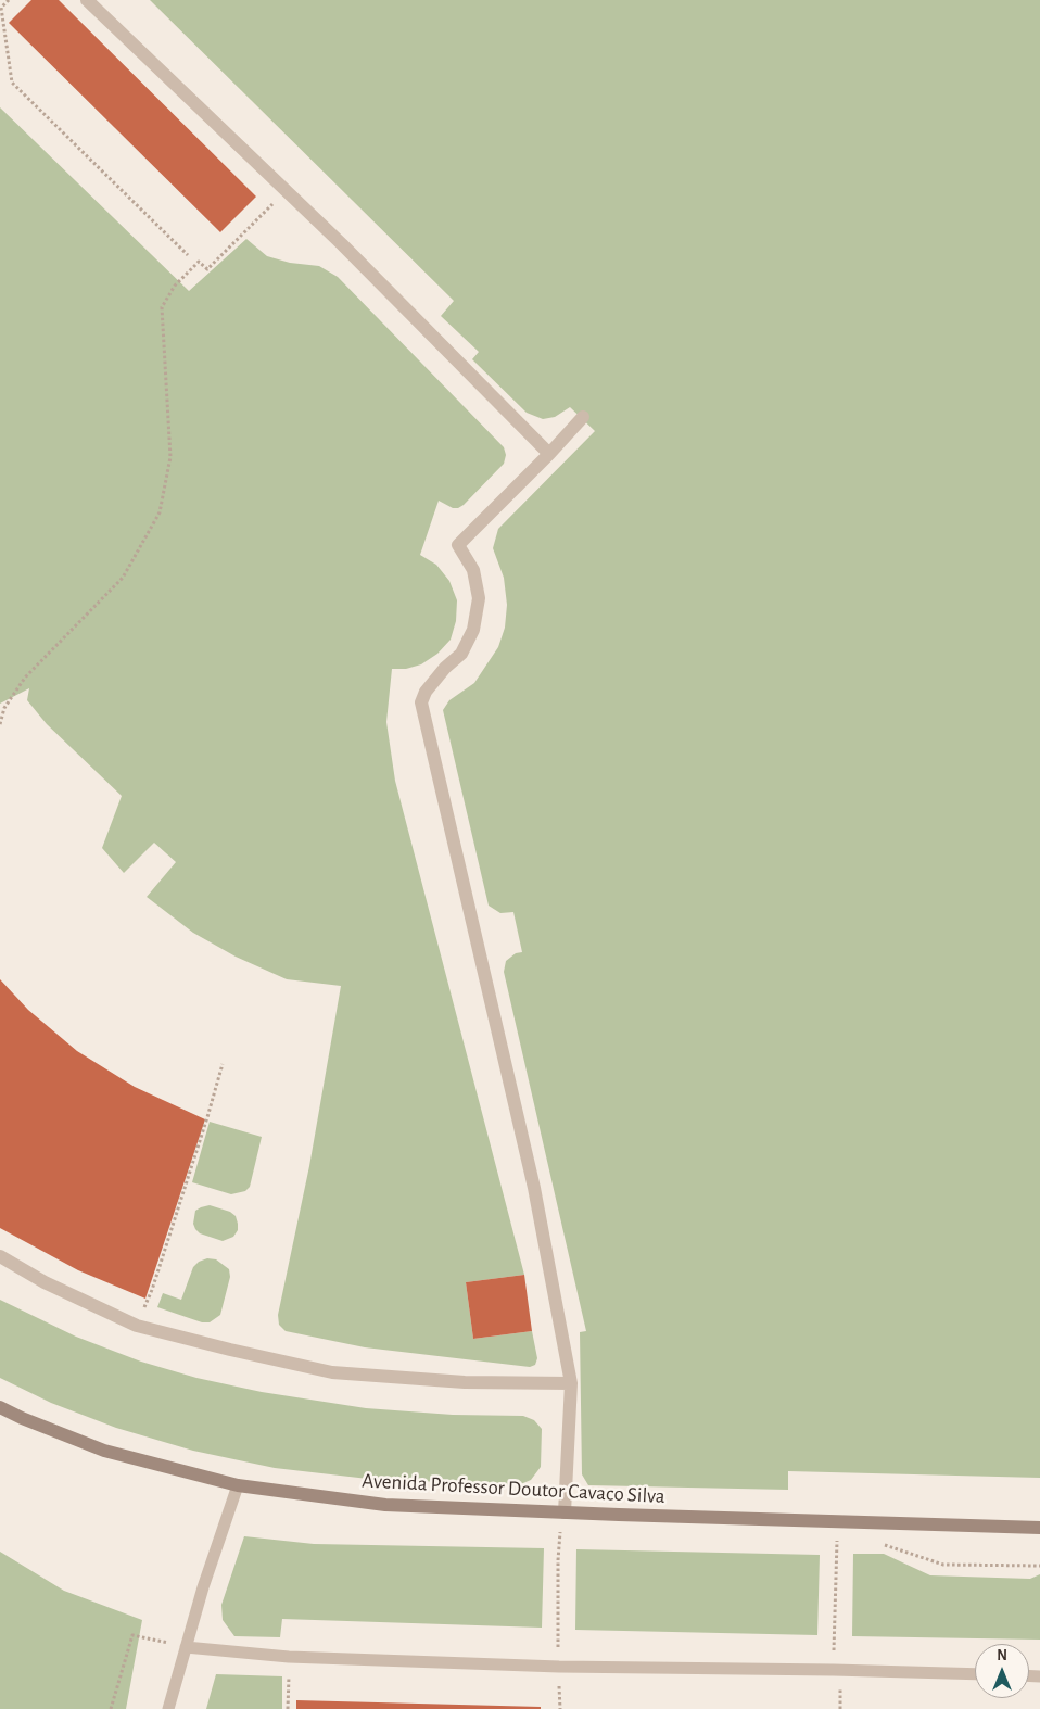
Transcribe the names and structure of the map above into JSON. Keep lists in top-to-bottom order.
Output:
{
  "streets": {
    "main road": ["Avenida Professor Doutor Cavaco Silva"]
  },
  "north": "top"
}
